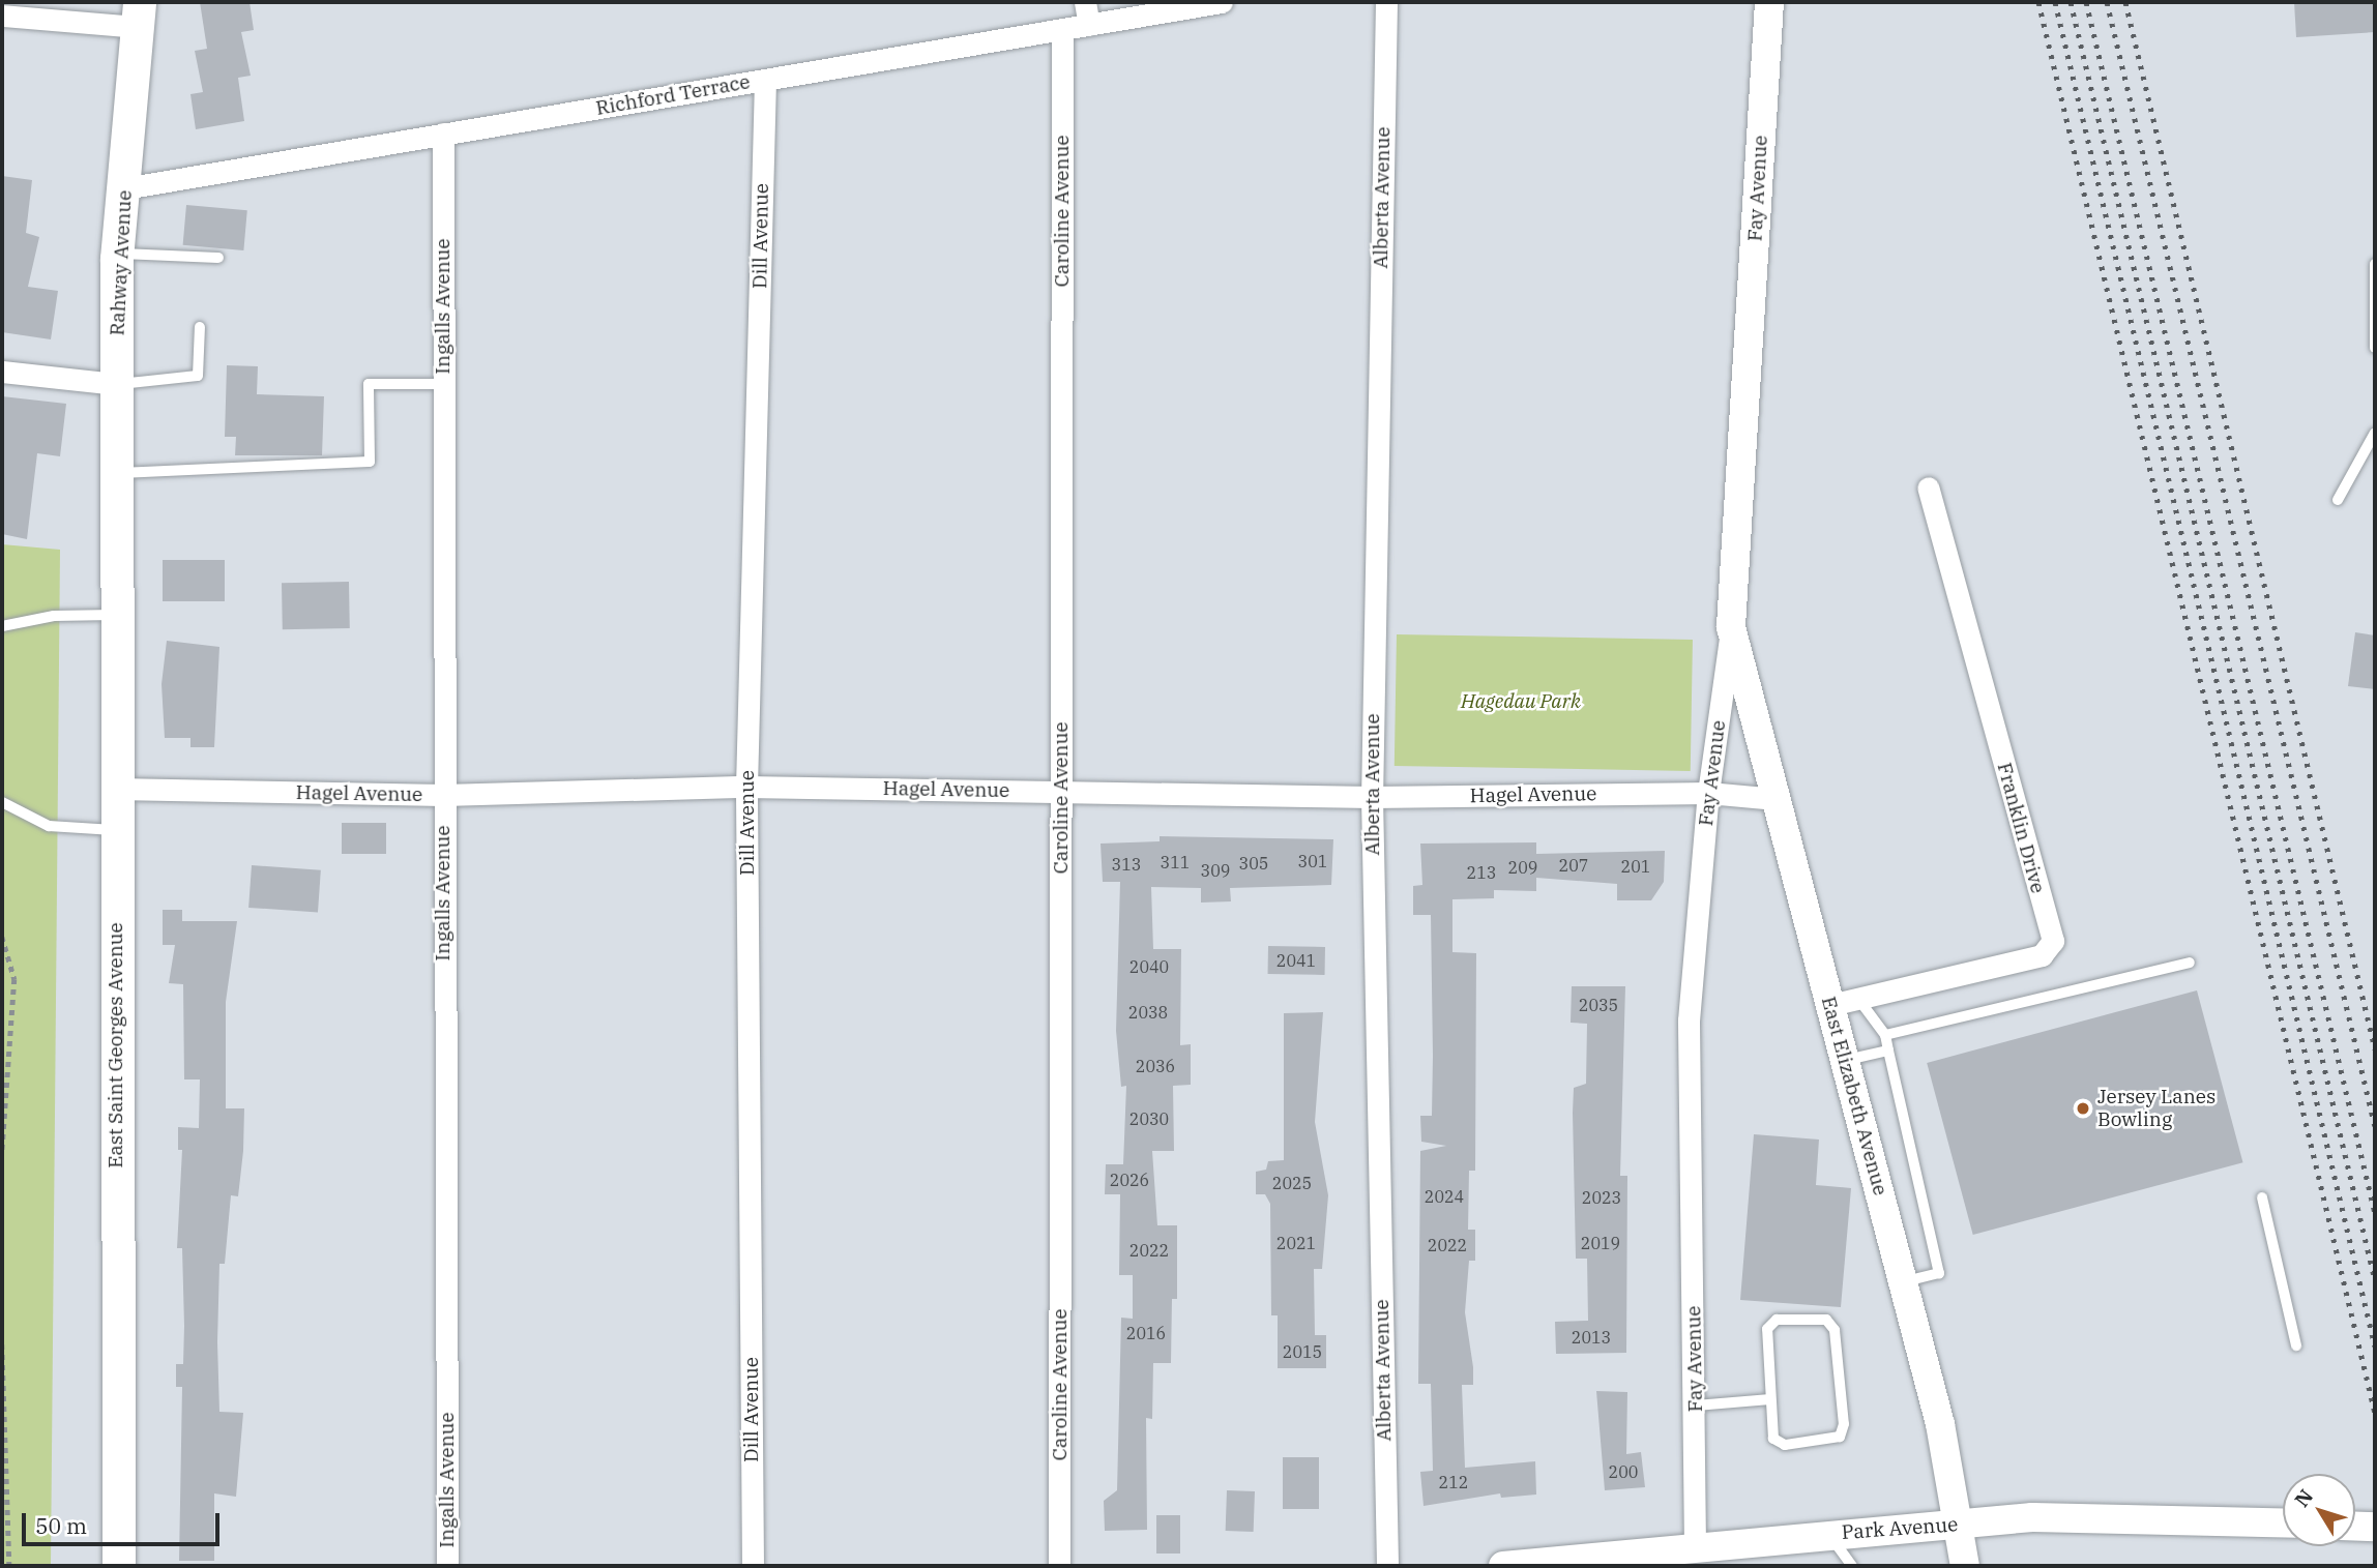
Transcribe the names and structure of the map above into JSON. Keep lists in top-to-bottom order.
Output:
{
  "streets": {
    "main road": ["Rahway Avenue", "East Saint Georges Avenue"],
    "street": [
      "Richford Terrace",
      "Fay Avenue",
      "Alberta Avenue",
      "Caroline Avenue",
      "Dill Avenue",
      "Ingalls Avenue",
      "Hagel Avenue",
      "Franklin Drive",
      "East Elizabeth Avenue",
      "Park Avenue"
    ]
  },
  "crossings": [
    ["Richford Terrace", "Caroline Avenue"],
    ["Richford Terrace", "Dill Avenue"],
    ["Richford Terrace", "Rahway Avenue"],
    ["Richford Terrace", "Ingalls Avenue"],
    ["Fay Avenue", "Hagel Avenue"],
    ["Fay Avenue", "East Elizabeth Avenue"],
    ["Fay Avenue", "Park Avenue"],
    ["Alberta Avenue", "Hagel Avenue"],
    ["Caroline Avenue", "Hagel Avenue"],
    ["Dill Avenue", "Hagel Avenue"],
    ["Rahway Avenue", "East Saint Georges Avenue"],
    ["Ingalls Avenue", "Hagel Avenue"],
    ["Hagel Avenue", "East Saint Georges Avenue"],
    ["Hagel Avenue", "East Elizabeth Avenue"],
    ["Franklin Drive", "East Elizabeth Avenue"],
    ["East Elizabeth Avenue", "Park Avenue"]
  ],
  "parks": ["Hagedau Park"],
  "places": ["Jersey Lanes Bowling"],
  "house_numbers": [
    "301",
    "311",
    "305",
    "313",
    "207",
    "201",
    "209",
    "309",
    "213",
    "2041",
    "2040",
    "2035",
    "2038",
    "2036",
    "2030",
    "2026",
    "2025",
    "2024",
    "2023",
    "2021",
    "2019",
    "2022",
    "2022",
    "2016",
    "2013",
    "2015",
    "200",
    "212"
  ],
  "scale_bar": "50 m",
  "north": "top left"
}
